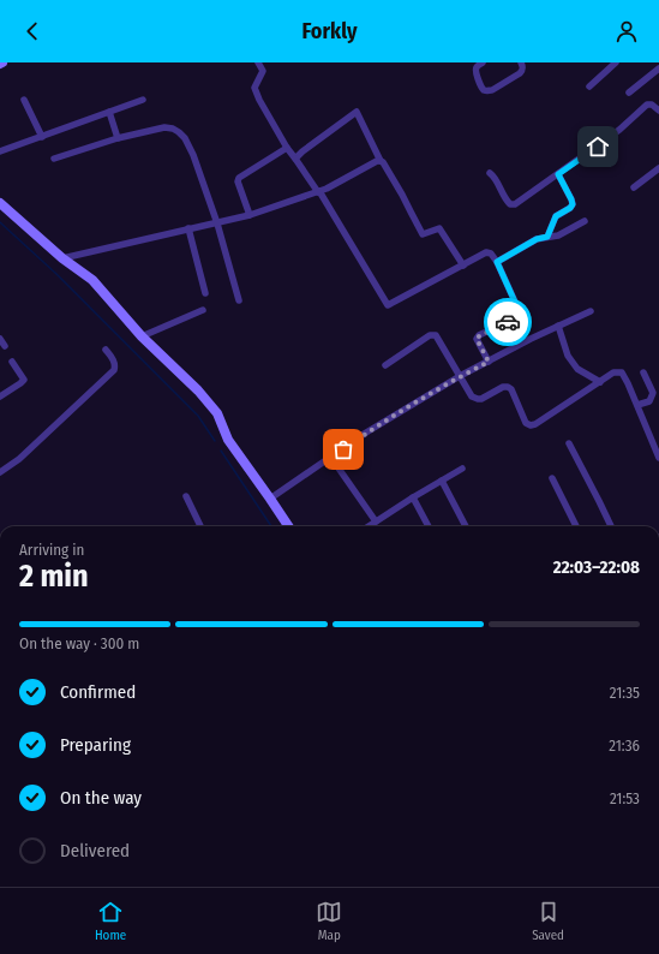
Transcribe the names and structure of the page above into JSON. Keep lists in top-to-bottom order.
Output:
{
  "page": {
    "header": "Forkly",
    "heading": ["2 min", "Arriving in", "22:03–22:08"],
    "bar": "On the way · 300 m",
    "list": [
      ["Confirmed", "21:35"],
      ["Preparing", "21:36"],
      ["On the way", "21:53"],
      "Delivered"
    ],
    "tabs": ["Home", "Map", "Saved"]
  }
}
